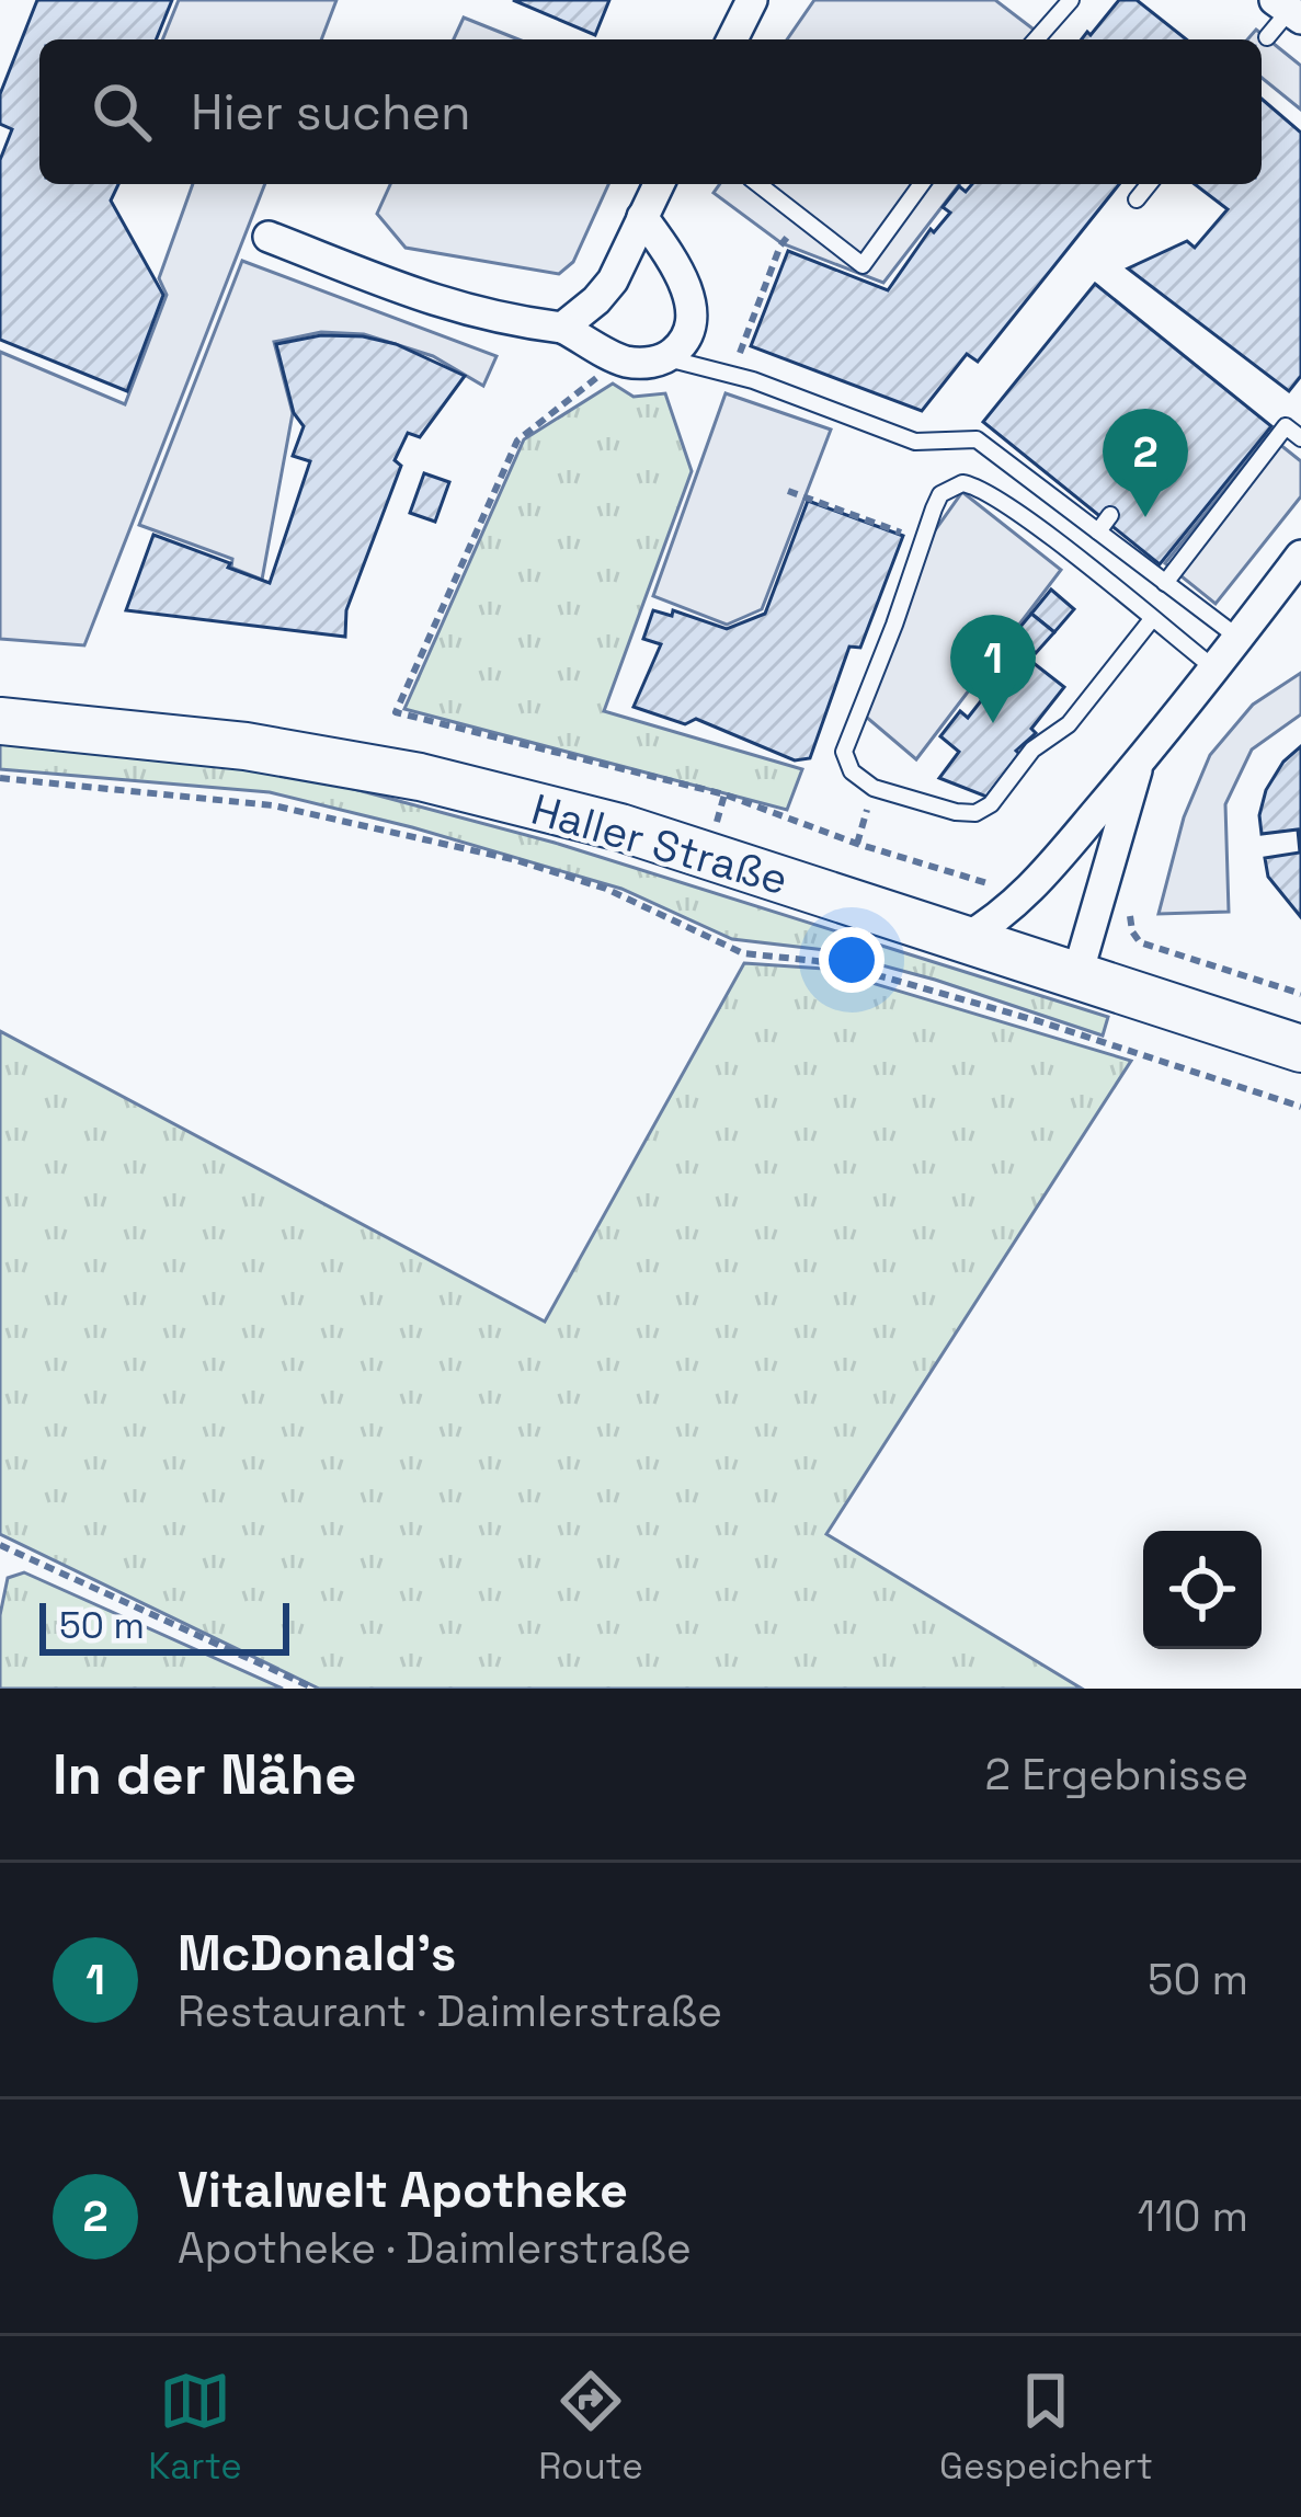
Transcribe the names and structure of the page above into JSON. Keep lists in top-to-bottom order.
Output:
{
  "streets": {
    "main road": ["Haller Straße"]
  },
  "scale_bar": "50 m",
  "page": {
    "search": "Hier suchen",
    "pins": ["2", "1"],
    "scale": "50 m",
    "heading": ["In der Nähe", "2 Ergebnisse"],
    "list": [
      {
        "mark": "1",
        "name": "McDonald's",
        "note": "Restaurant · Daimlerstraße",
        "value": "50 m"
      },
      {
        "mark": "2",
        "name": "Vitalwelt Apotheke",
        "note": "Apotheke · Daimlerstraße",
        "value": "110 m"
      }
    ],
    "nav": ["Karte", "Route", "Gespeichert"]
  }
}
